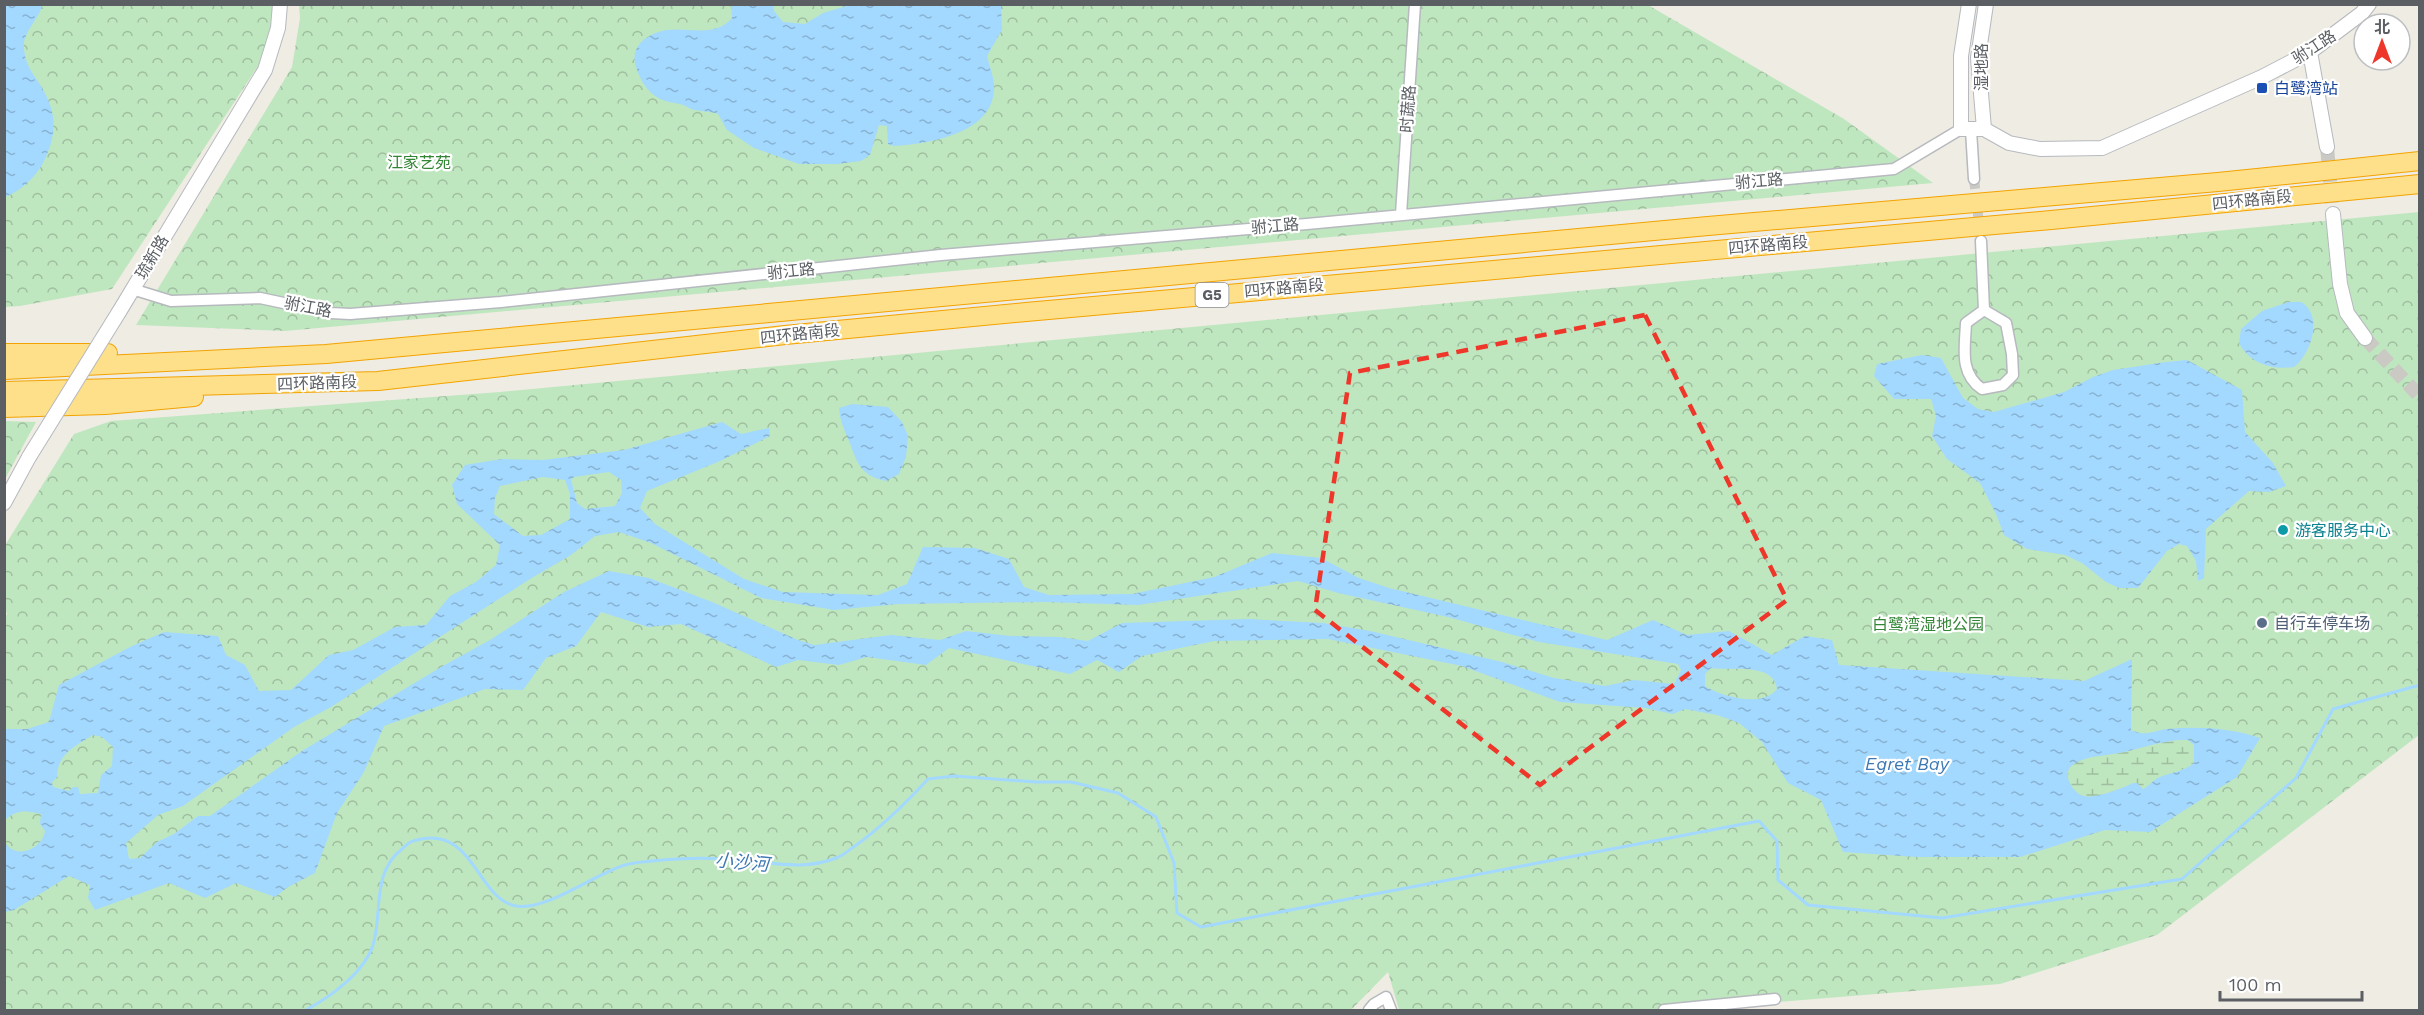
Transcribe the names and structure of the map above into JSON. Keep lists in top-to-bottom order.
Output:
{
  "streets": {
    "highway": ["四环路南段", "G5"],
    "street": [
      "驸江路",
      "湿地路",
      "时蔬路",
      "琉新路"
    ]
  },
  "crossings": [
    ["驸江路", "湿地路"],
    ["驸江路", "时蔬路"],
    ["驸江路", "琉新路"]
  ],
  "water": ["Egret Bay", "小沙河"],
  "parks": ["江家艺苑", "白鹭湾湿地公园"],
  "places": {
    "transit": ["白鹭湾站"],
    "other": ["游客服务中心", "自行车停车场"]
  },
  "scale_bar": "100 m",
  "north": "top"
}
